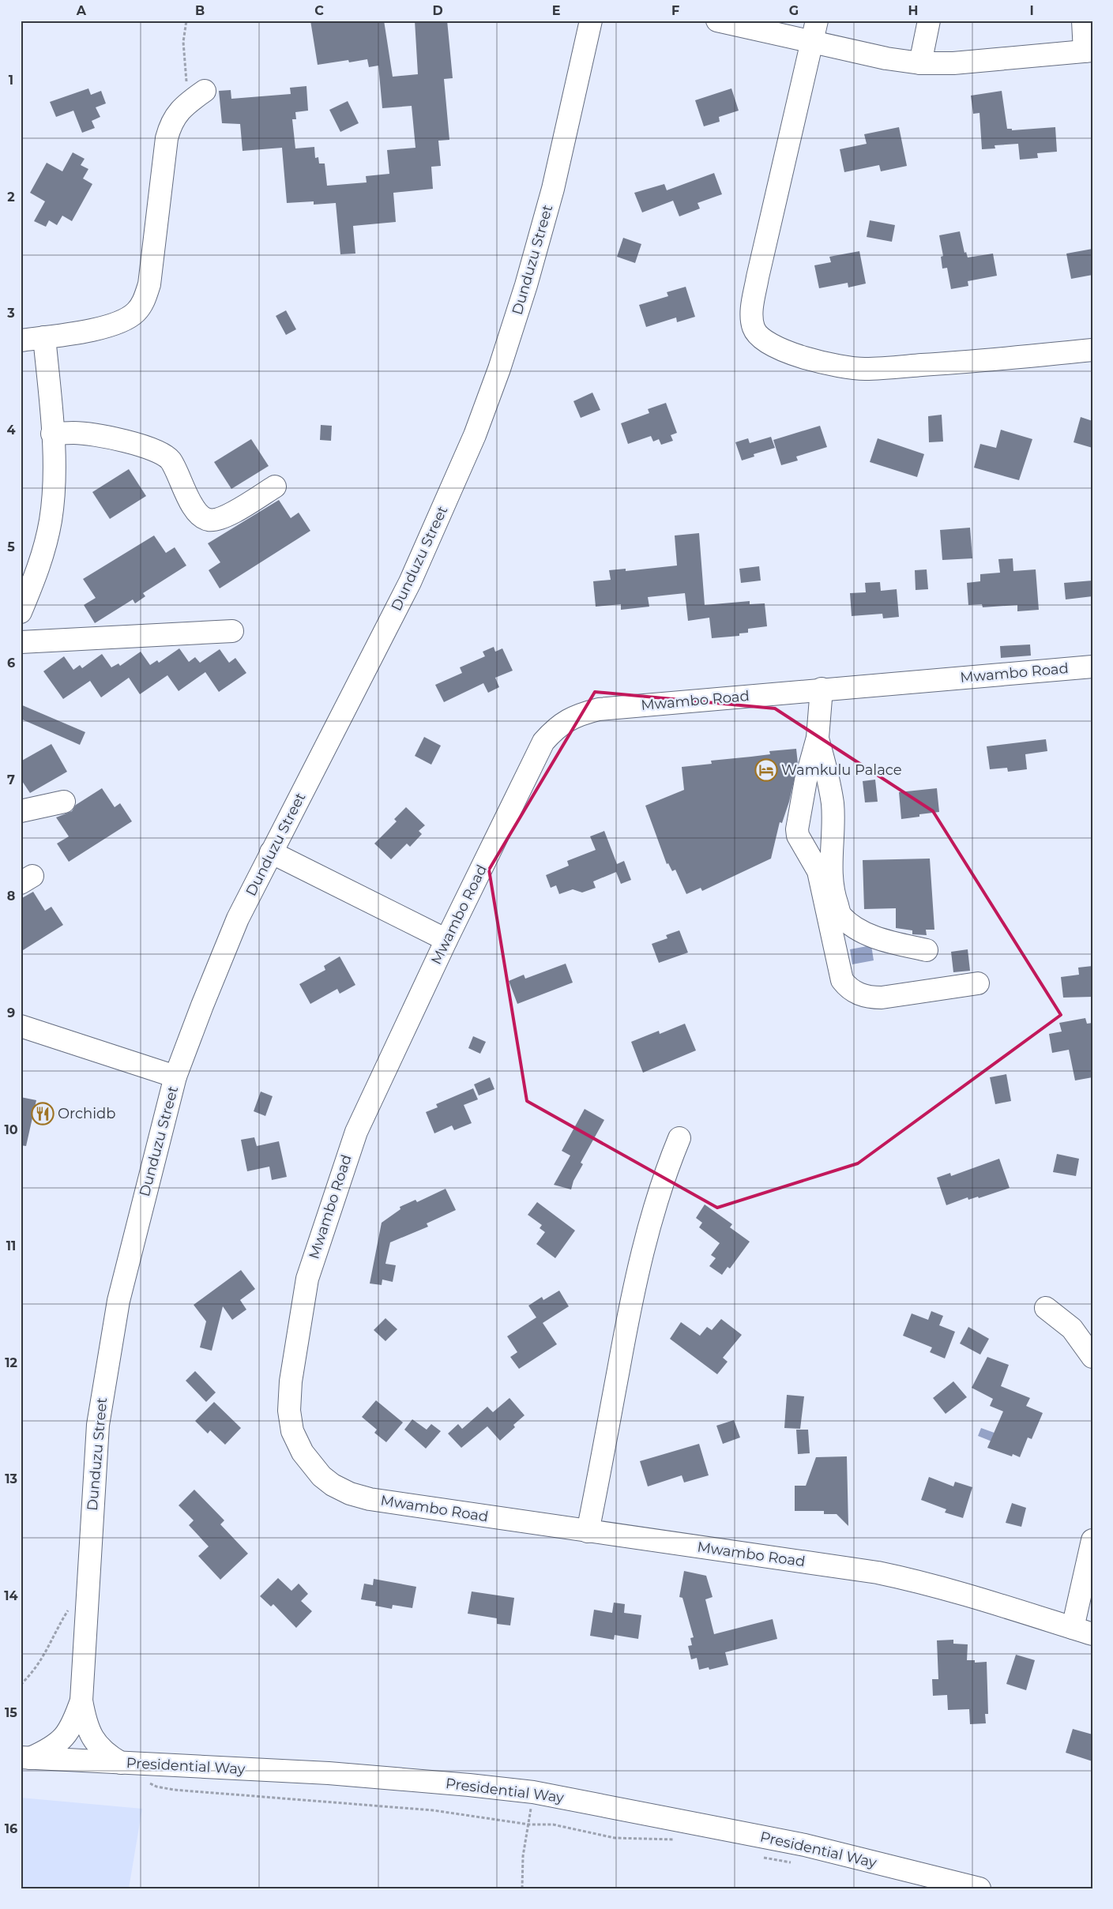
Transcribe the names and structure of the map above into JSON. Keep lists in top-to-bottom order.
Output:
{
  "streets": {
    "street": ["Dunduzu Street", "Mwambo Road", "Presidential Way"]
  },
  "crossings": [
    ["Dunduzu Street", "Presidential Way"]
  ],
  "places": {
    "hotel": ["Wamkulu Palace"],
    "restaurant": ["Orchidb"]
  },
  "grid": {
    "columns": [
      "A",
      "B",
      "C",
      "D",
      "E",
      "F",
      "G",
      "H",
      "I"
    ],
    "rows": [
      "1",
      "2",
      "3",
      "4",
      "5",
      "6",
      "7",
      "8",
      "9",
      "10",
      "11",
      "12",
      "13",
      "14",
      "15",
      "16"
    ]
  }
}
